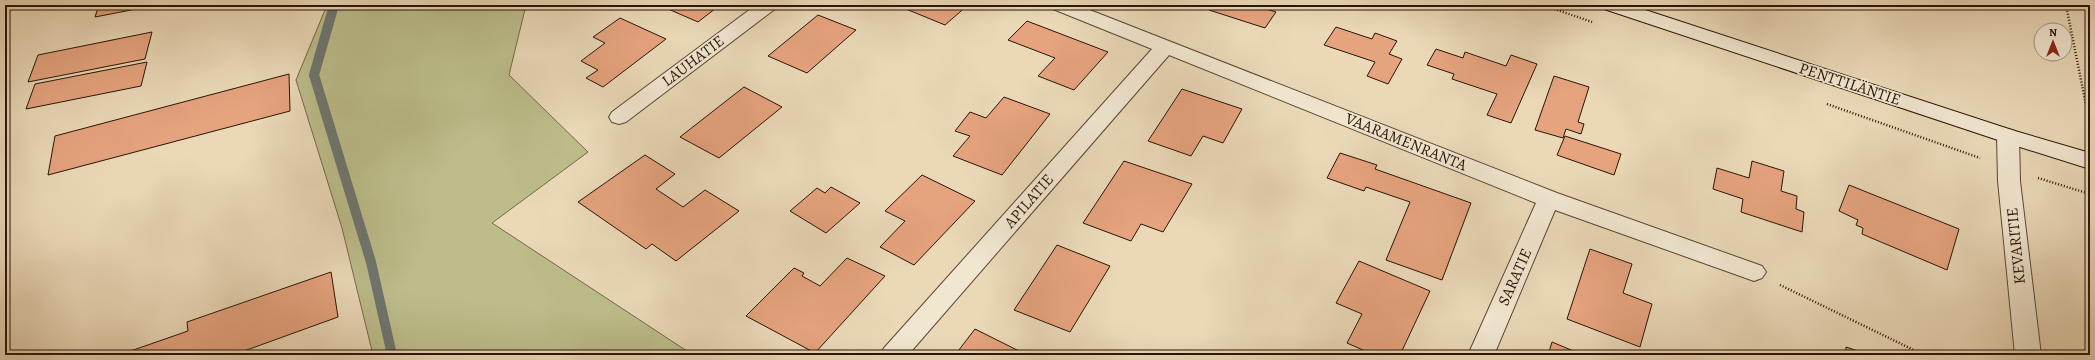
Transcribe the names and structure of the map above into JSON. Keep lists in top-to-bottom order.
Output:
{
  "streets": {
    "street": [
      "LAUHATIE",
      "PENTTILÄNTIE",
      "VAARAMENRANTA",
      "APILATIE",
      "KEVARITIE",
      "SARATIE"
    ]
  },
  "crossings": [
    ["PENTTILÄNTIE", "KEVARITIE"],
    ["VAARAMENRANTA", "APILATIE"],
    ["VAARAMENRANTA", "SARATIE"]
  ],
  "north": "top"
}
